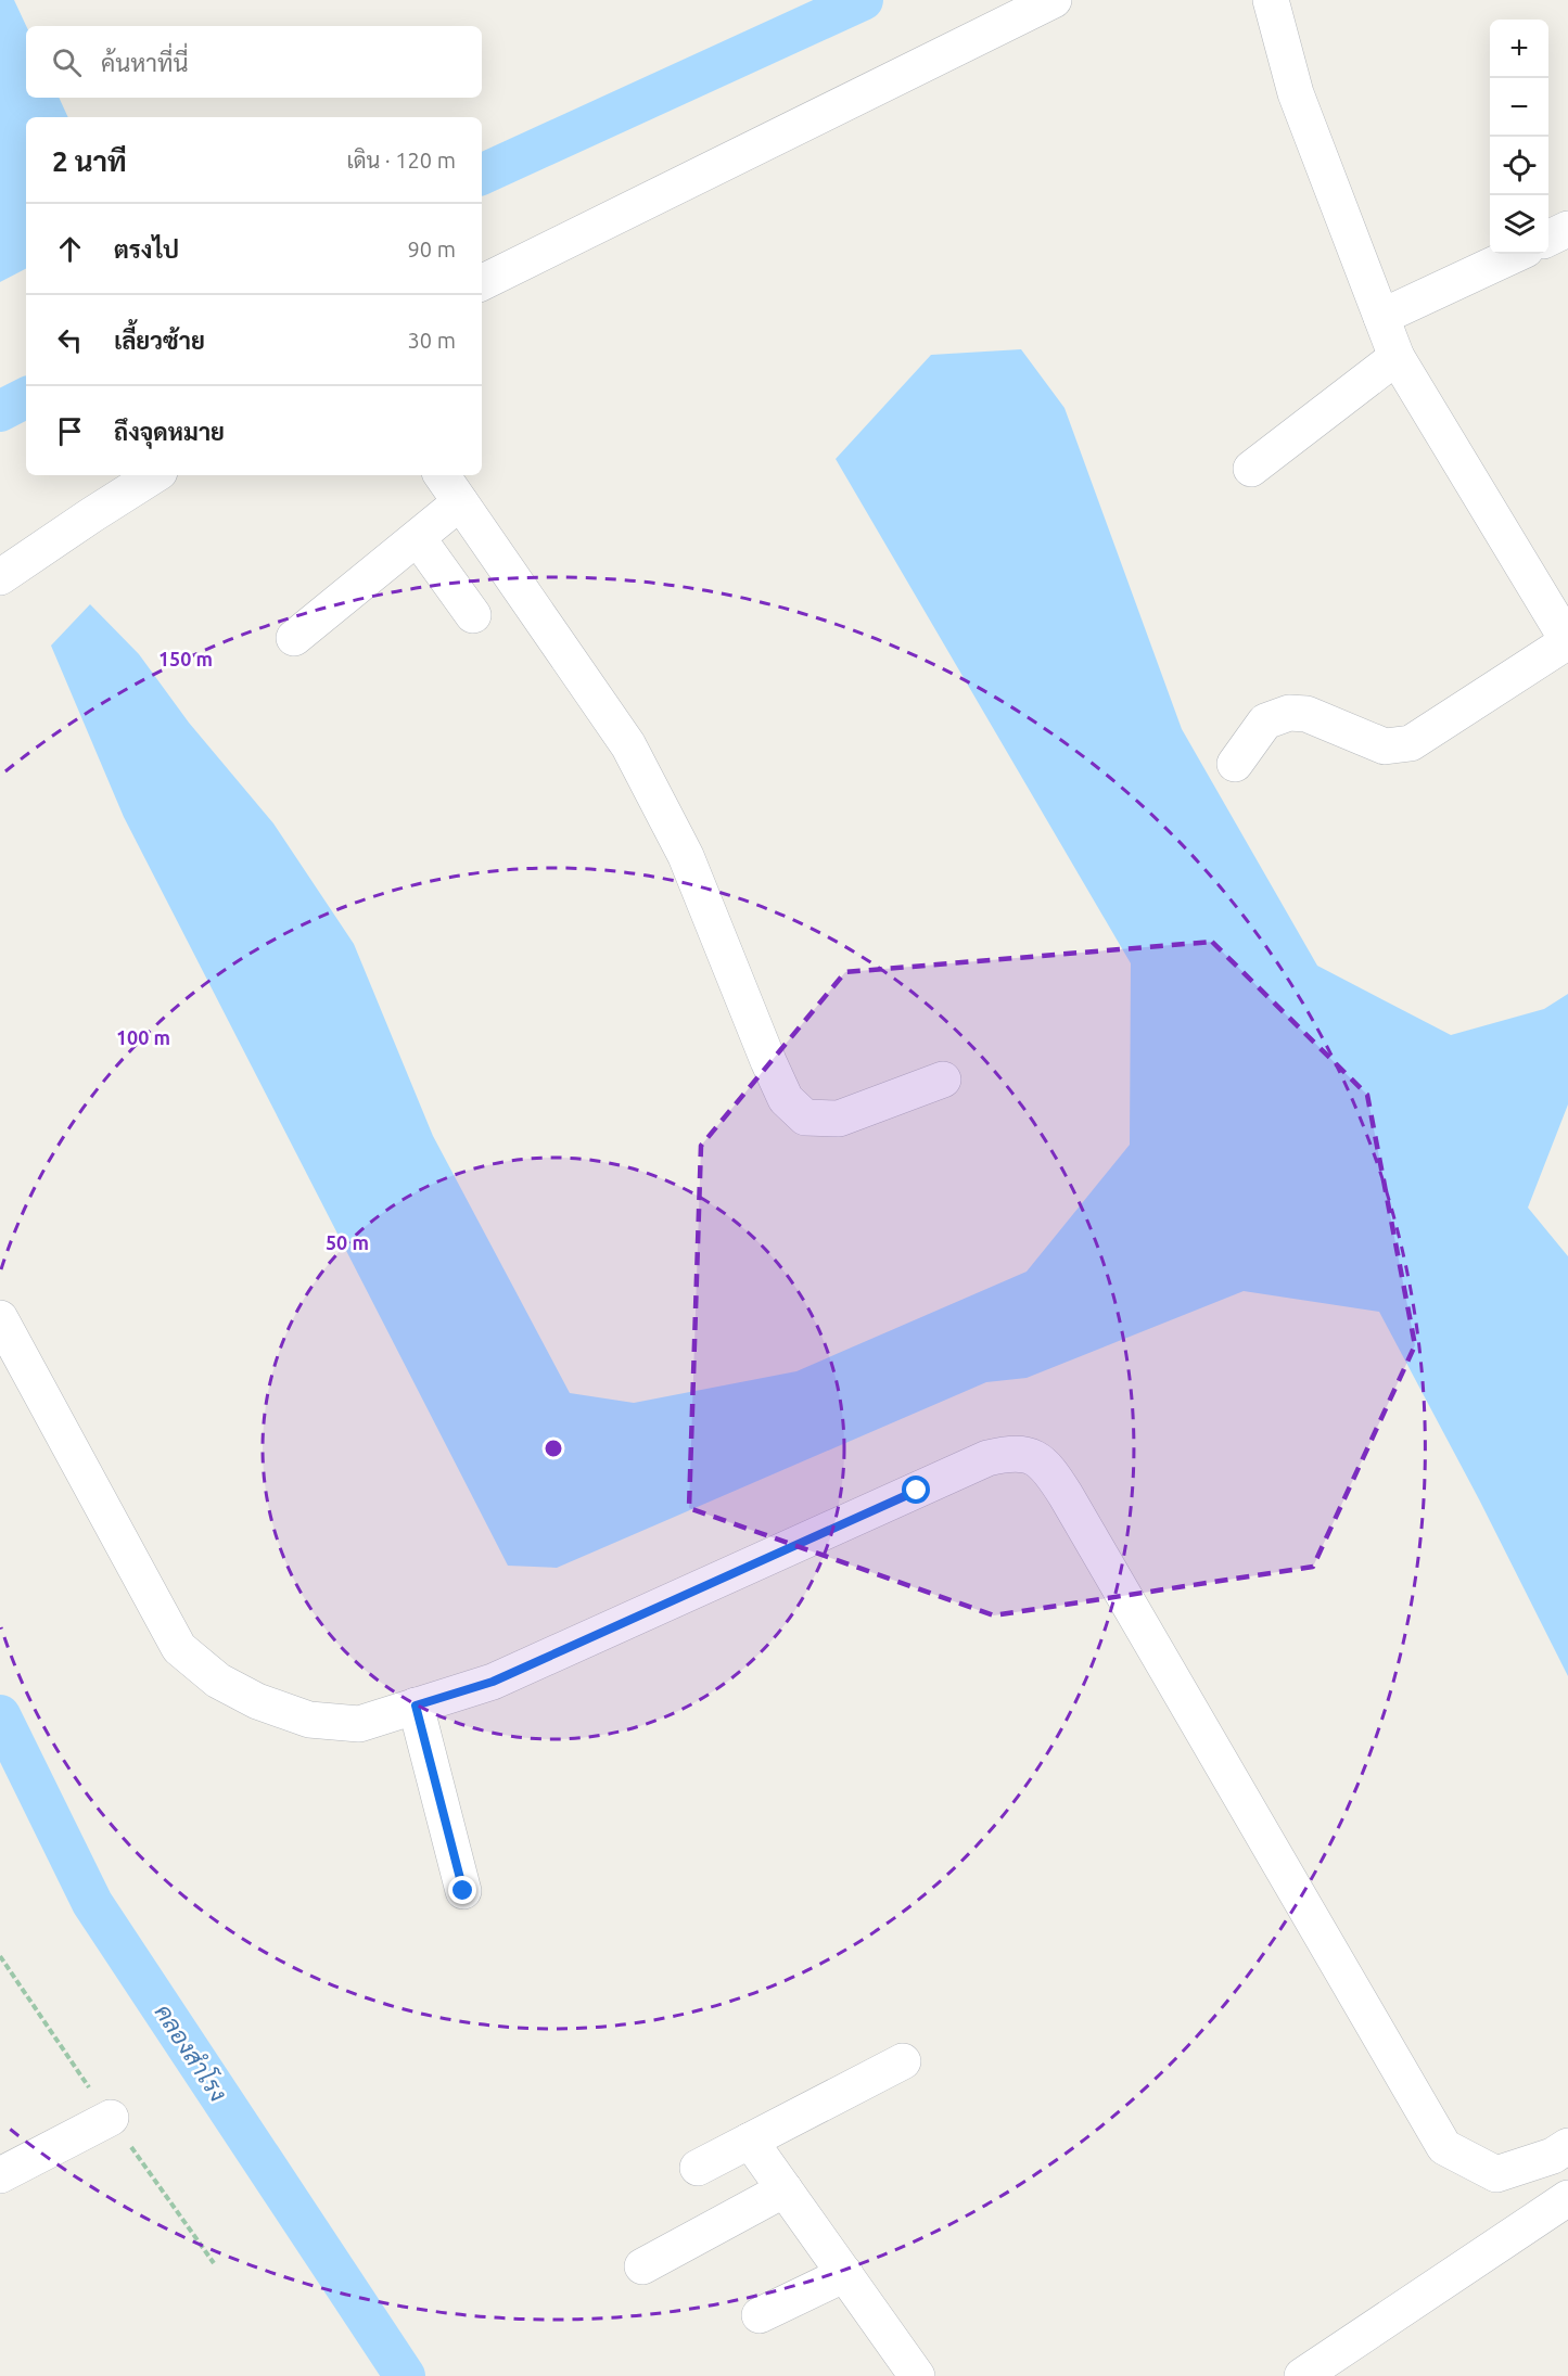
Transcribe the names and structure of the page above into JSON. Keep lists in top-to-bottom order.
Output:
{
  "water": ["คลองสำโรง"],
  "page": {
    "map_buttons": ["+", "−"],
    "search": "ค้นหาที่นี่",
    "heading": ["2 นาที", "เดิน · 120 m"],
    "list": [
      ["ตรงไป", "90 m"],
      ["เลี้ยวซ้าย", "30 m"],
      "ถึงจุดหมาย"
    ]
  },
  "rings": ["150 m", "100 m", "50 m"]
}
